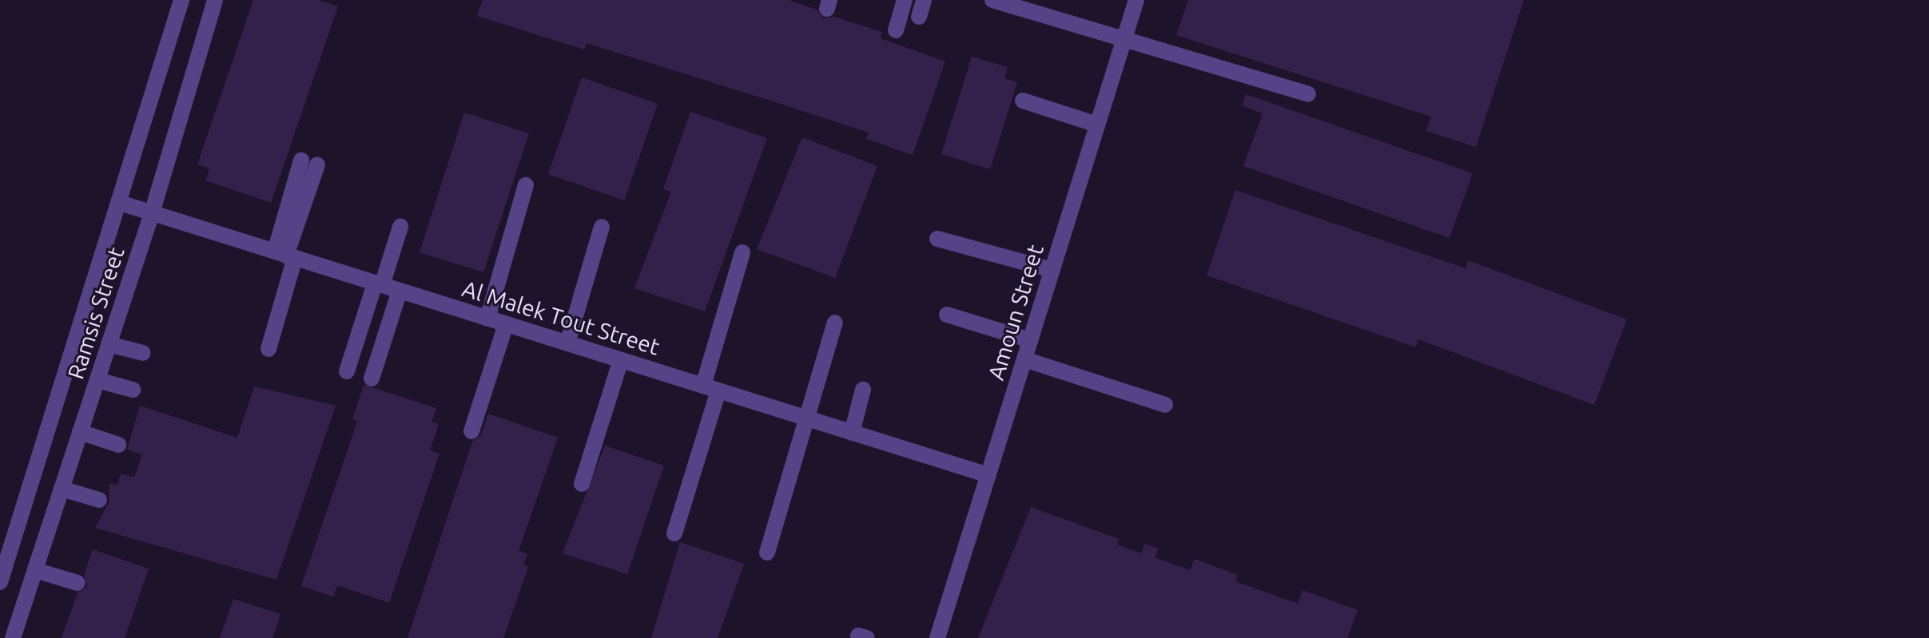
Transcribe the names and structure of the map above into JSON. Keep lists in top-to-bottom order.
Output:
{
  "streets": {
    "street": ["Amoun Street", "Ramsis Street", "Al Malek Tout Street"]
  },
  "crossings": [
    ["Amoun Street", "Al Malek Tout Street"],
    ["Ramsis Street", "Al Malek Tout Street"]
  ]
}
